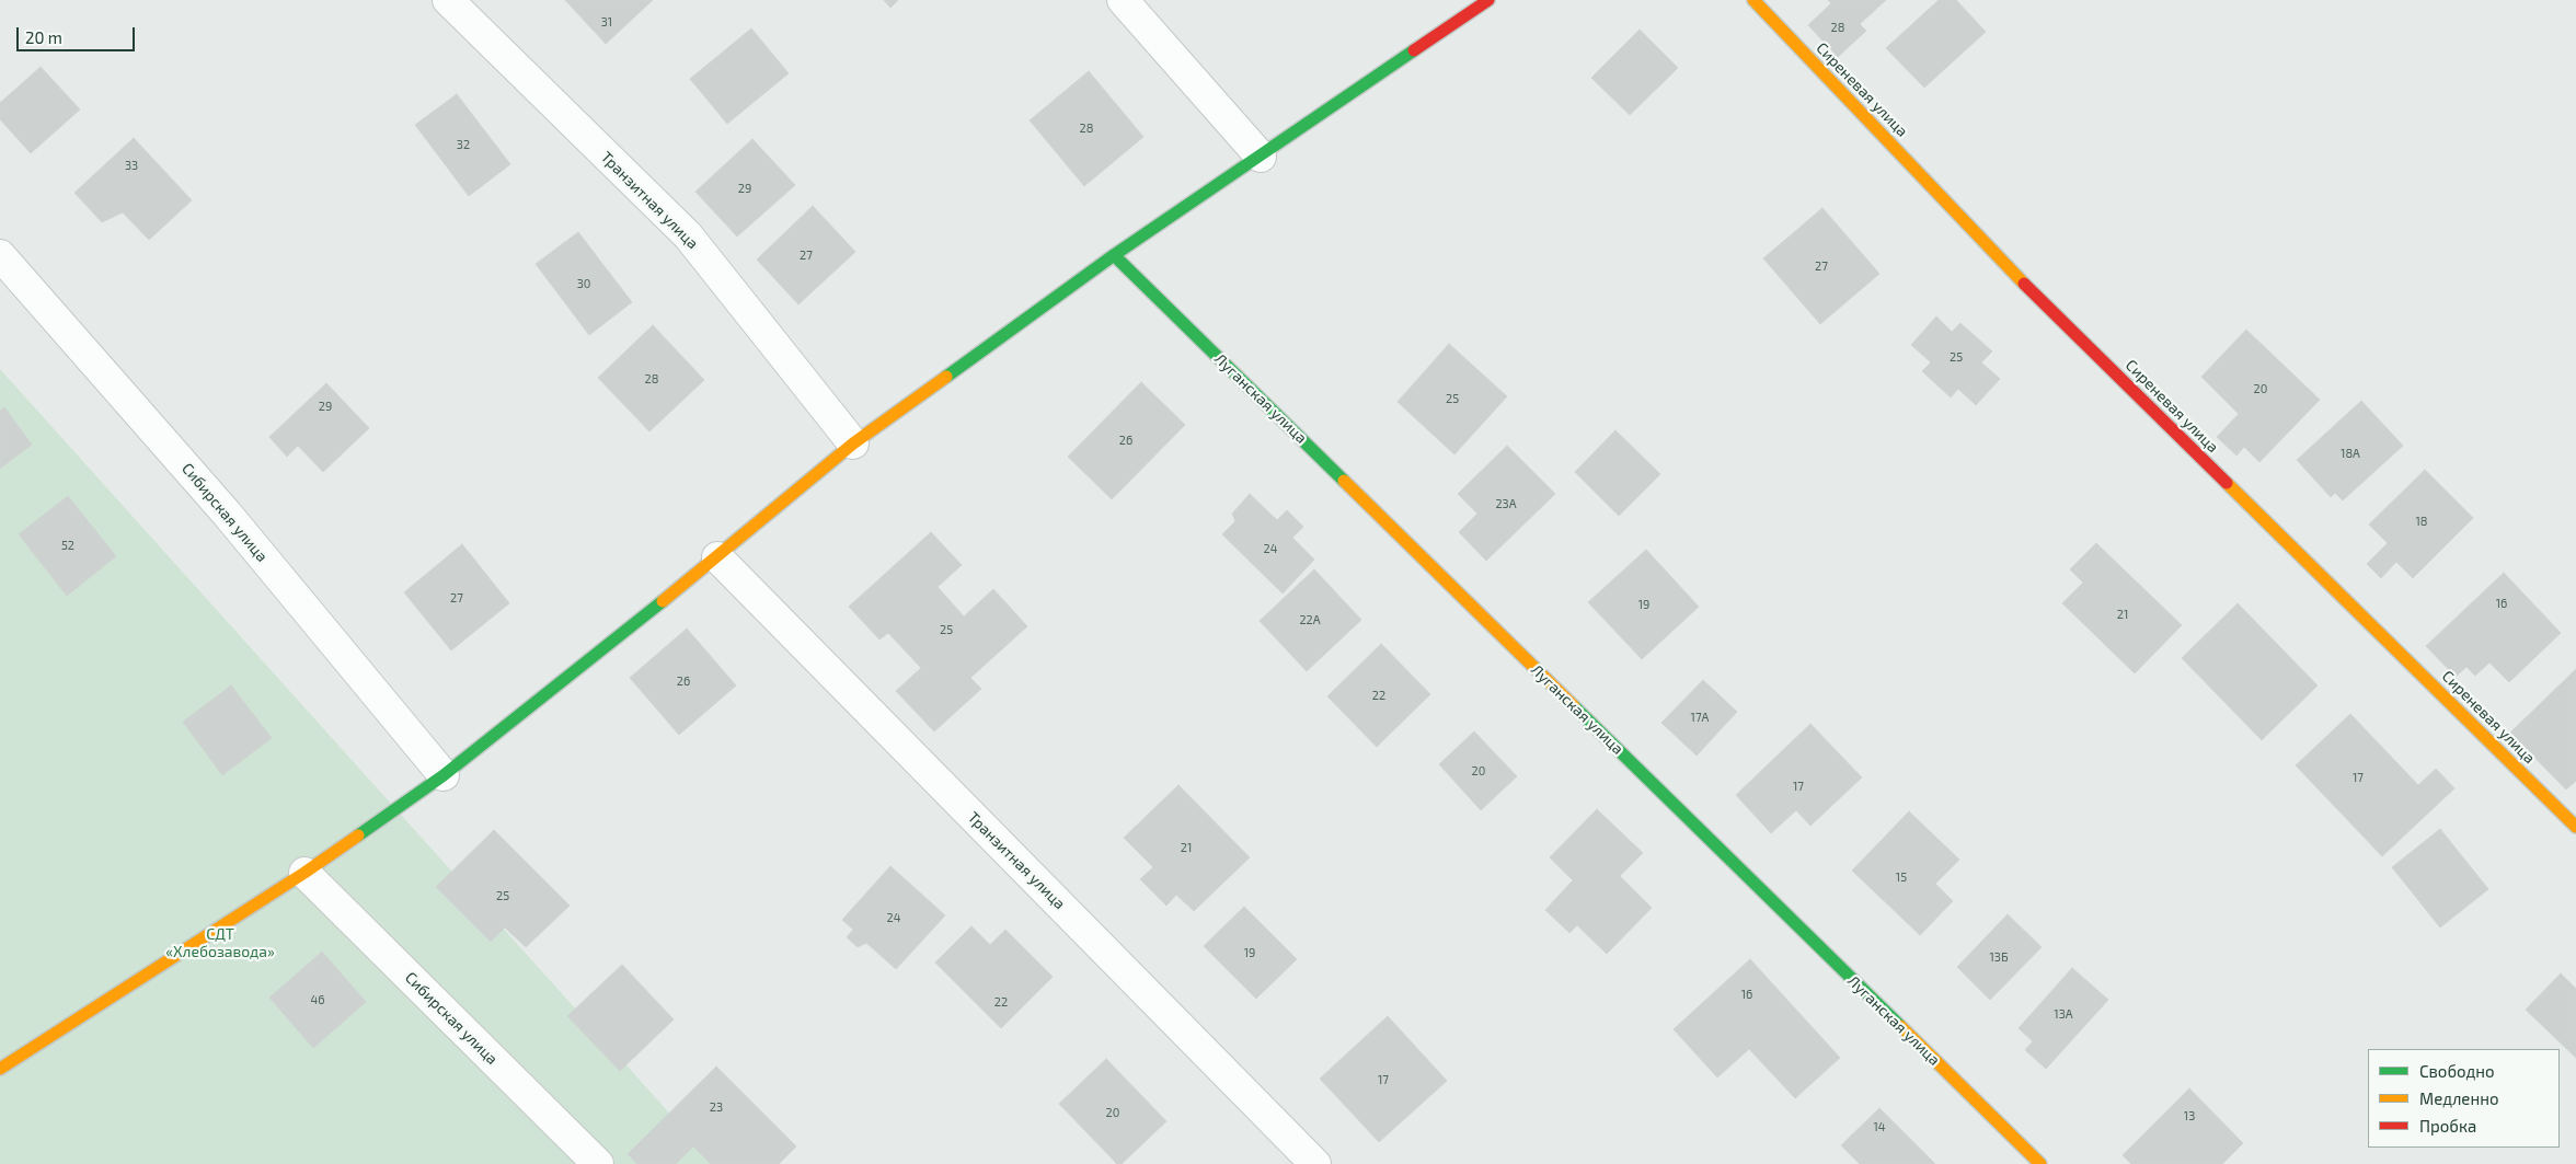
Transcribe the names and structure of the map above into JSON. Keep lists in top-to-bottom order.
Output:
{
  "streets": {
    "street": [
      "Сиреневая улица",
      "Транзитная улица",
      "Луганская улица",
      "Сибирская улица"
    ]
  },
  "parks": ["СДТ «Хлебозавода»"],
  "house_numbers": [
    "31",
    "28",
    "28",
    "32",
    "33",
    "29",
    "27",
    "27",
    "30",
    "25",
    "28",
    "20",
    "25",
    "29",
    "26",
    "18А",
    "23А",
    "18",
    "52",
    "24",
    "27",
    "16",
    "19",
    "21",
    "22А",
    "25",
    "26",
    "22",
    "17А",
    "20",
    "17",
    "17",
    "21",
    "15",
    "25",
    "24",
    "19",
    "13Б",
    "16",
    "46",
    "22",
    "13А",
    "17",
    "23",
    "20",
    "13",
    "14"
  ],
  "legend": ["Свободно", "Медленно", "Пробка"],
  "scale_bar": "20 m"
}
